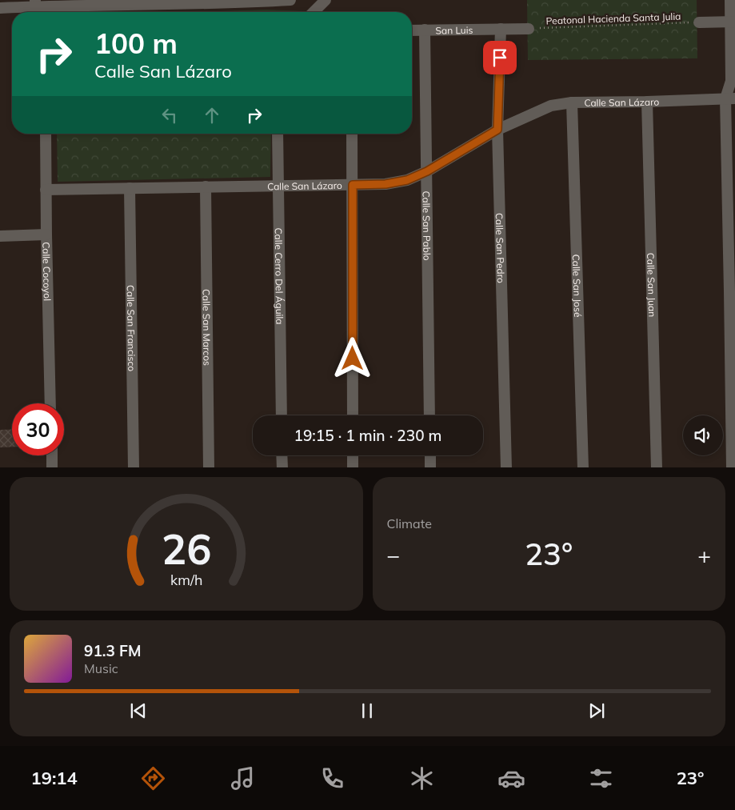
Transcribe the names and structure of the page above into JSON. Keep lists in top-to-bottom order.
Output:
{
  "streets": {
    "street": [
      "San Luis",
      "Calle San Lázaro",
      "Calle San Pablo",
      "Calle San Pedro",
      "Calle Cocoyol",
      "Calle Cerro Del Águila",
      "Calle San José",
      "Calle San Juan",
      "Calle San Marcos",
      "Calle San Francisco"
    ],
    "path": ["Peatonal Hacienda Santa Julia"]
  },
  "crossings": [
    ["Peatonal Hacienda Santa Julia", "San Luis"],
    ["San Luis", "Calle San Pablo"],
    ["San Luis", "Calle San Pedro"],
    ["Calle San Lázaro", "Calle San Pablo"],
    ["Calle San Lázaro", "Calle San Pedro"],
    ["Calle San Lázaro", "Calle Cocoyol"],
    ["Calle San Lázaro", "Calle Cerro Del Águila"],
    ["Calle San Lázaro", "Calle San José"],
    ["Calle San Lázaro", "Calle San Juan"],
    ["Calle San Lázaro", "Calle San Marcos"],
    ["Calle San Lázaro", "Calle San Francisco"]
  ],
  "page": {
    "turn": ["100 m", "Calle San Lázaro"],
    "limit": "30",
    "trip": "19:15 · 1 min · 230 m",
    "tile": "Climate",
    "heat": ["−", "23°", "+"],
    "song": ["91.3 FM", "Music"],
    "tabs": ["19:14", "23°"],
    "gauge": ["26", "km/h"]
  }
}
